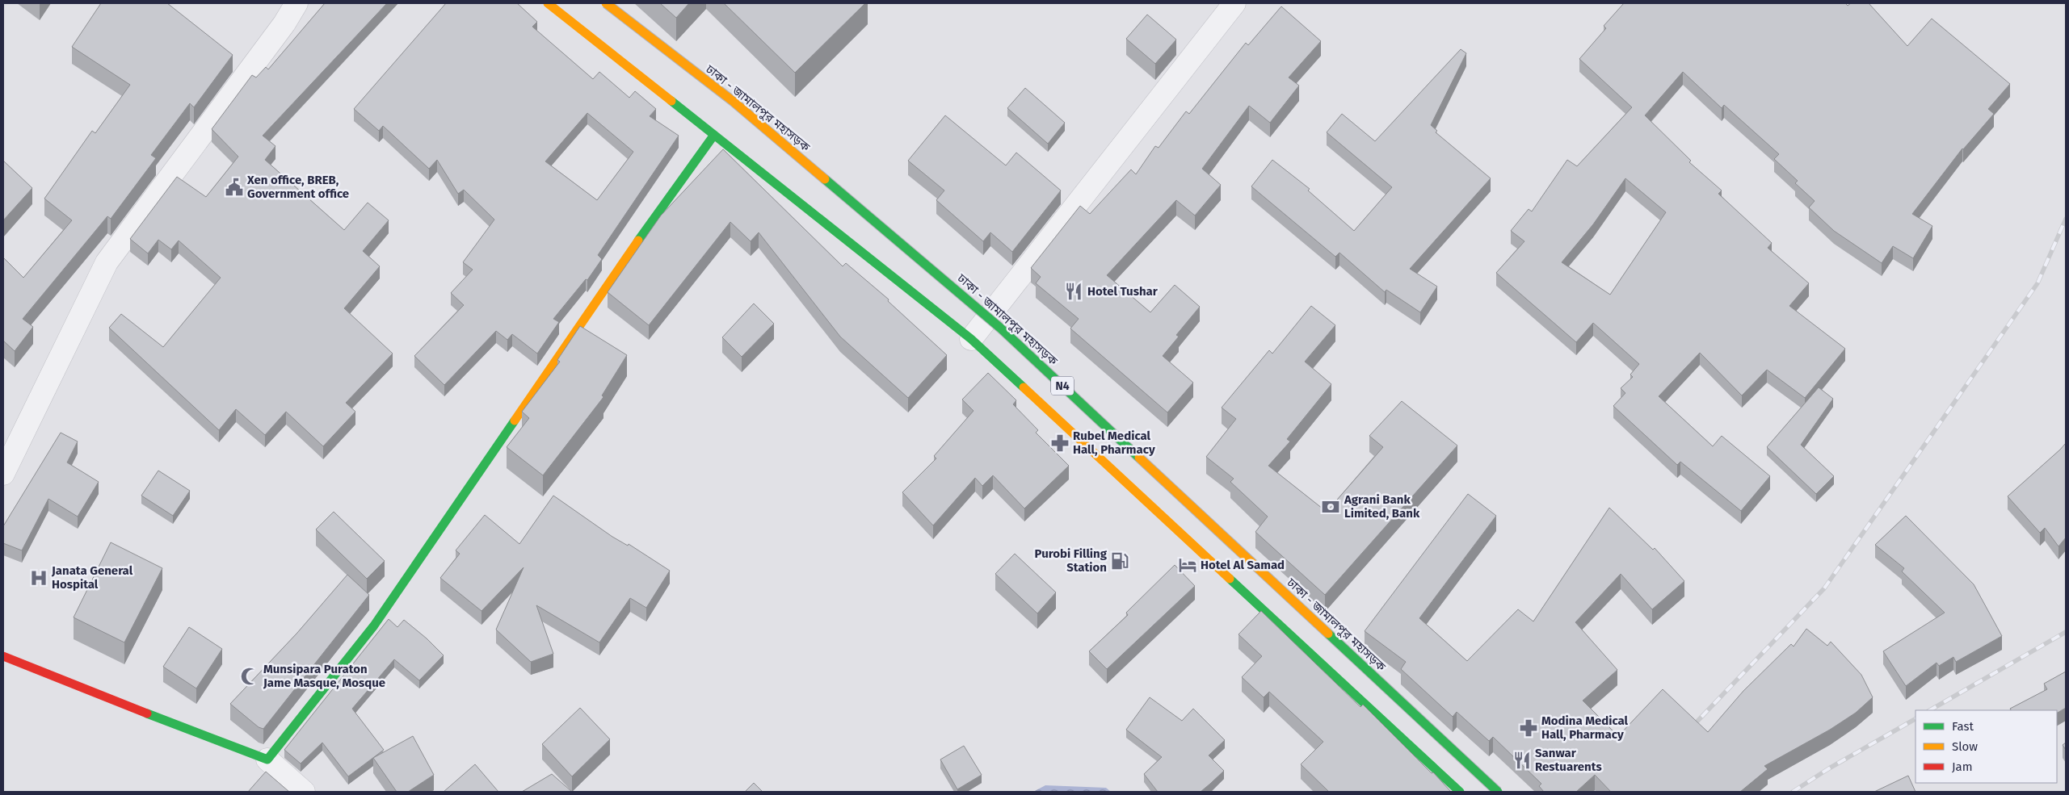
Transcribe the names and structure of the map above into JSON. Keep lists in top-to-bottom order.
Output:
{
  "streets": {
    "main road": ["ঢাকা - জামালপুর মহাসড়ক", "N4"]
  },
  "places": {
    "public building": ["Xen office, BREB, Government office"],
    "restaurant": ["Hotel Tushar", "Sanwar Restuarents"],
    "pharmacy": ["Rubel Medical Hall, Pharmacy", "Modina Medical Hall, Pharmacy"],
    "bank": ["Agrani Bank Limited, Bank"],
    "fuel station": ["Purobi Filling Station"],
    "hotel": ["Hotel Al Samad"],
    "hospital": ["Janata General Hospital"],
    "mosque": ["Munsipara Puraton Jame Masque, Mosque"]
  },
  "legend": ["Fast", "Slow", "Jam"]
}
